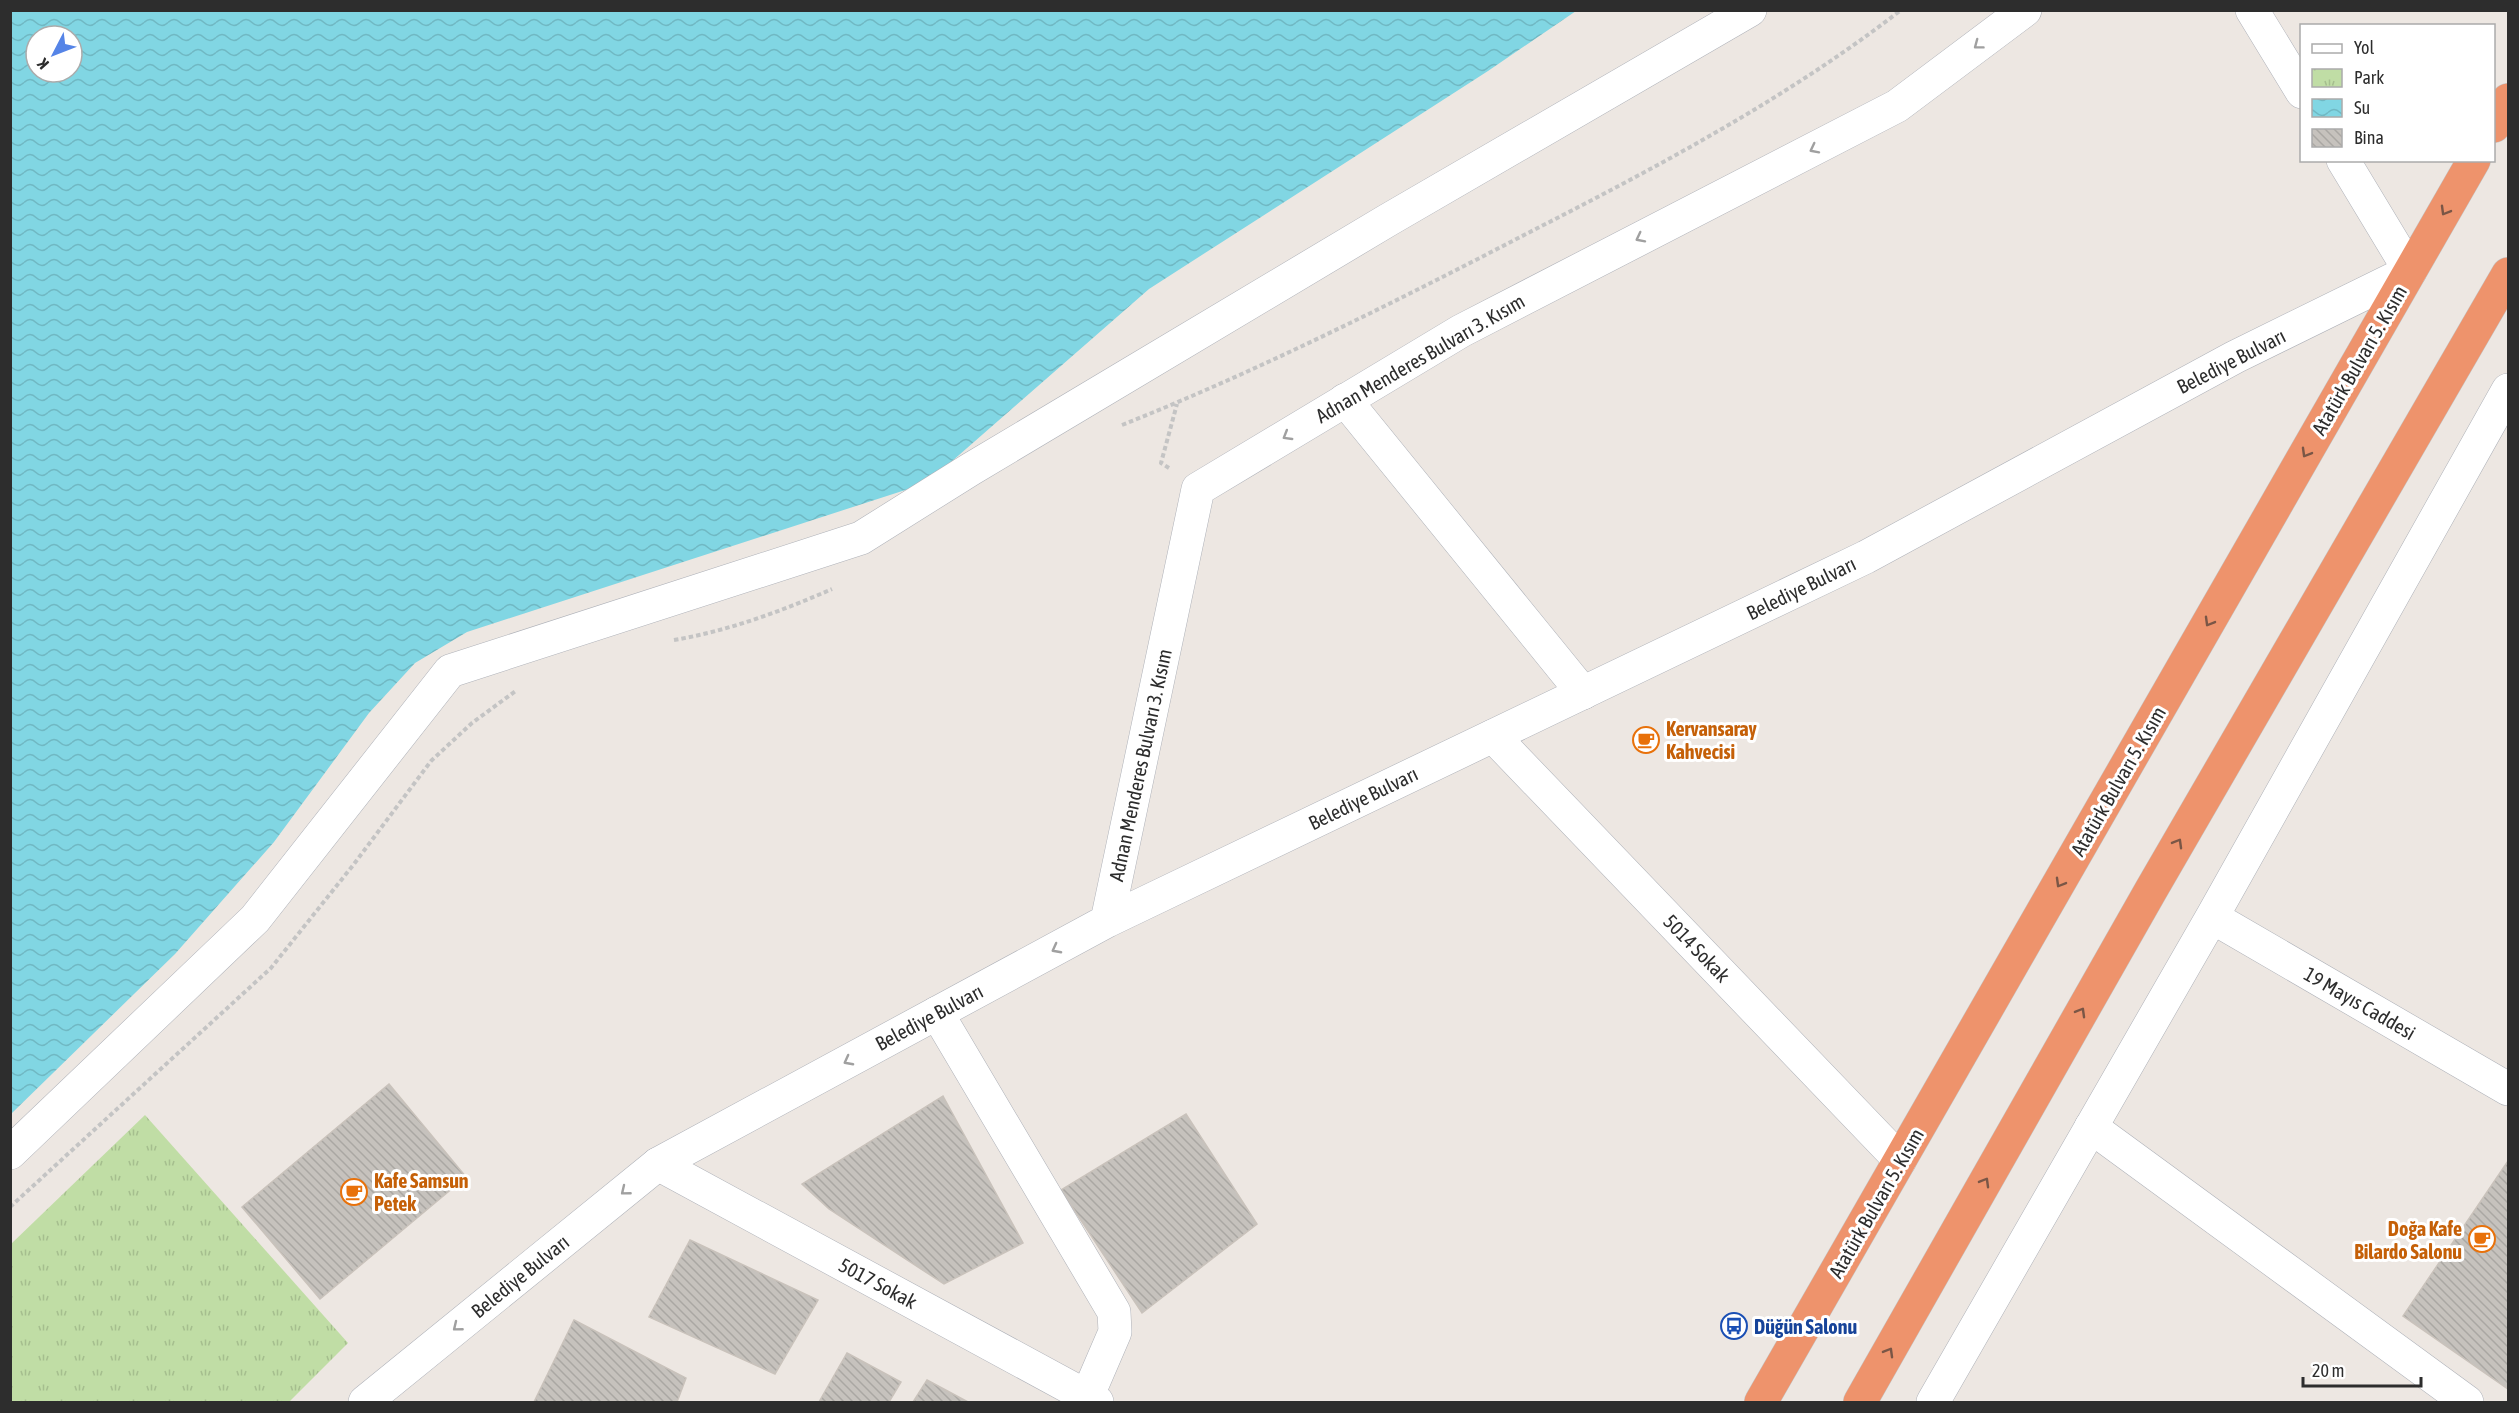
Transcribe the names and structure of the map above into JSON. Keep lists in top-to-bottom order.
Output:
{
  "streets": {
    "highway": ["Atatürk Bulvarı 5. Kısım"],
    "street": [
      "Adnan Menderes Bulvarı 3. Kısım",
      "Belediye Bulvarı",
      "5014 Sokak",
      "19 Mayıs Caddesi",
      "5017 Sokak"
    ]
  },
  "crossings": [
    ["Adnan Menderes Bulvarı 3. Kısım", "Belediye Bulvarı"],
    ["Atatürk Bulvarı 5. Kısım", "Belediye Bulvarı"],
    ["Atatürk Bulvarı 5. Kısım", "5014 Sokak"],
    ["Belediye Bulvarı", "5014 Sokak"],
    ["Belediye Bulvarı", "5017 Sokak"]
  ],
  "one_way": ["Belediye Bulvarı"],
  "places": {
    "cafe": ["Kervansaray Kahvecisi", "Kafe Samsun Petek", "Doğa Kafe Bilardo Salonu"],
    "bus stop": ["Düğün Salonu"]
  },
  "legend": [
    "Yol",
    "Park",
    "Su",
    "Bina"
  ],
  "scale_bar": "20 m",
  "north": "bottom left"
}
